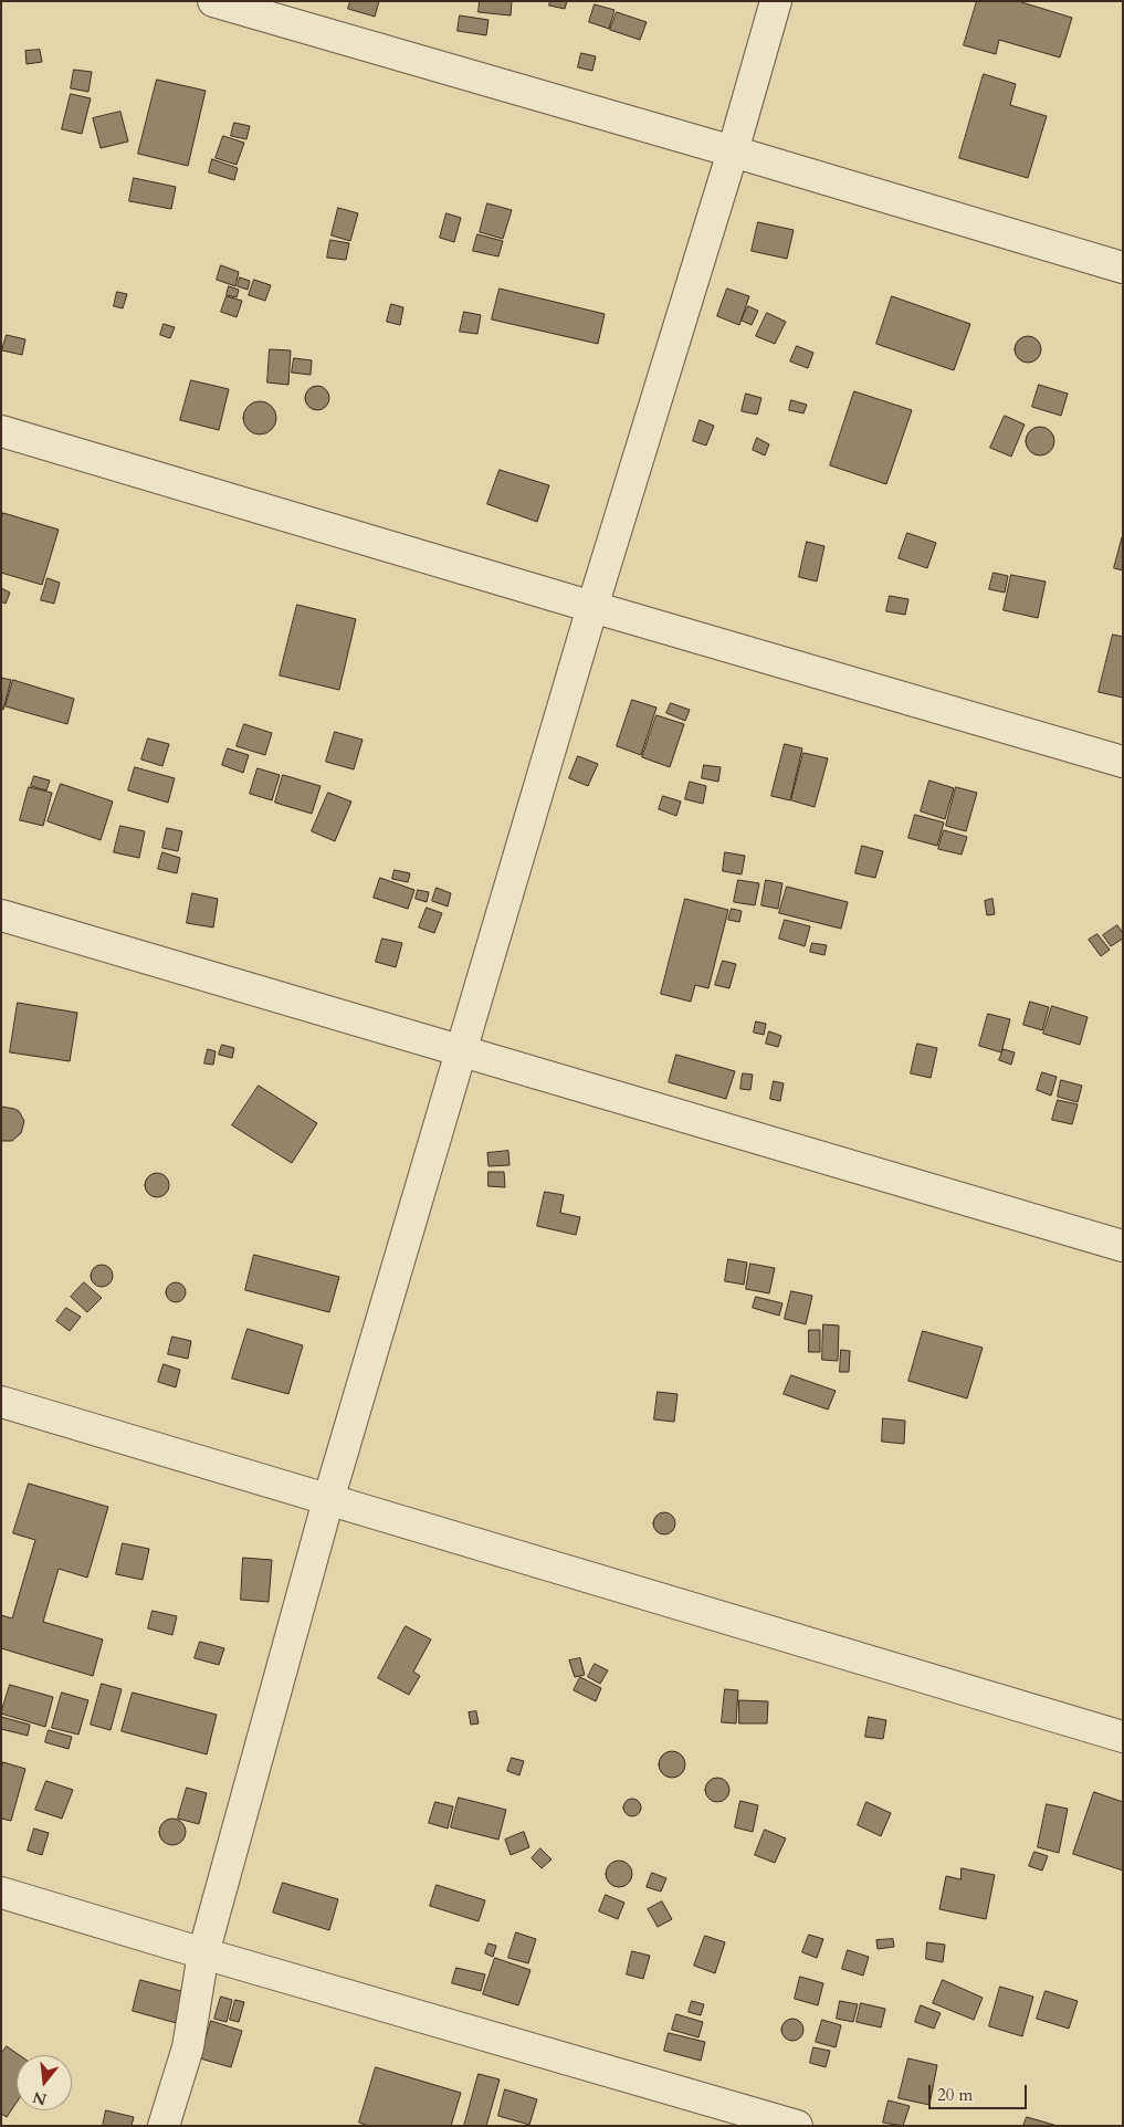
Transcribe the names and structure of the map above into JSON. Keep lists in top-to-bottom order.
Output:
{
  "scale_bar": "20 m",
  "north": "bottom"
}
